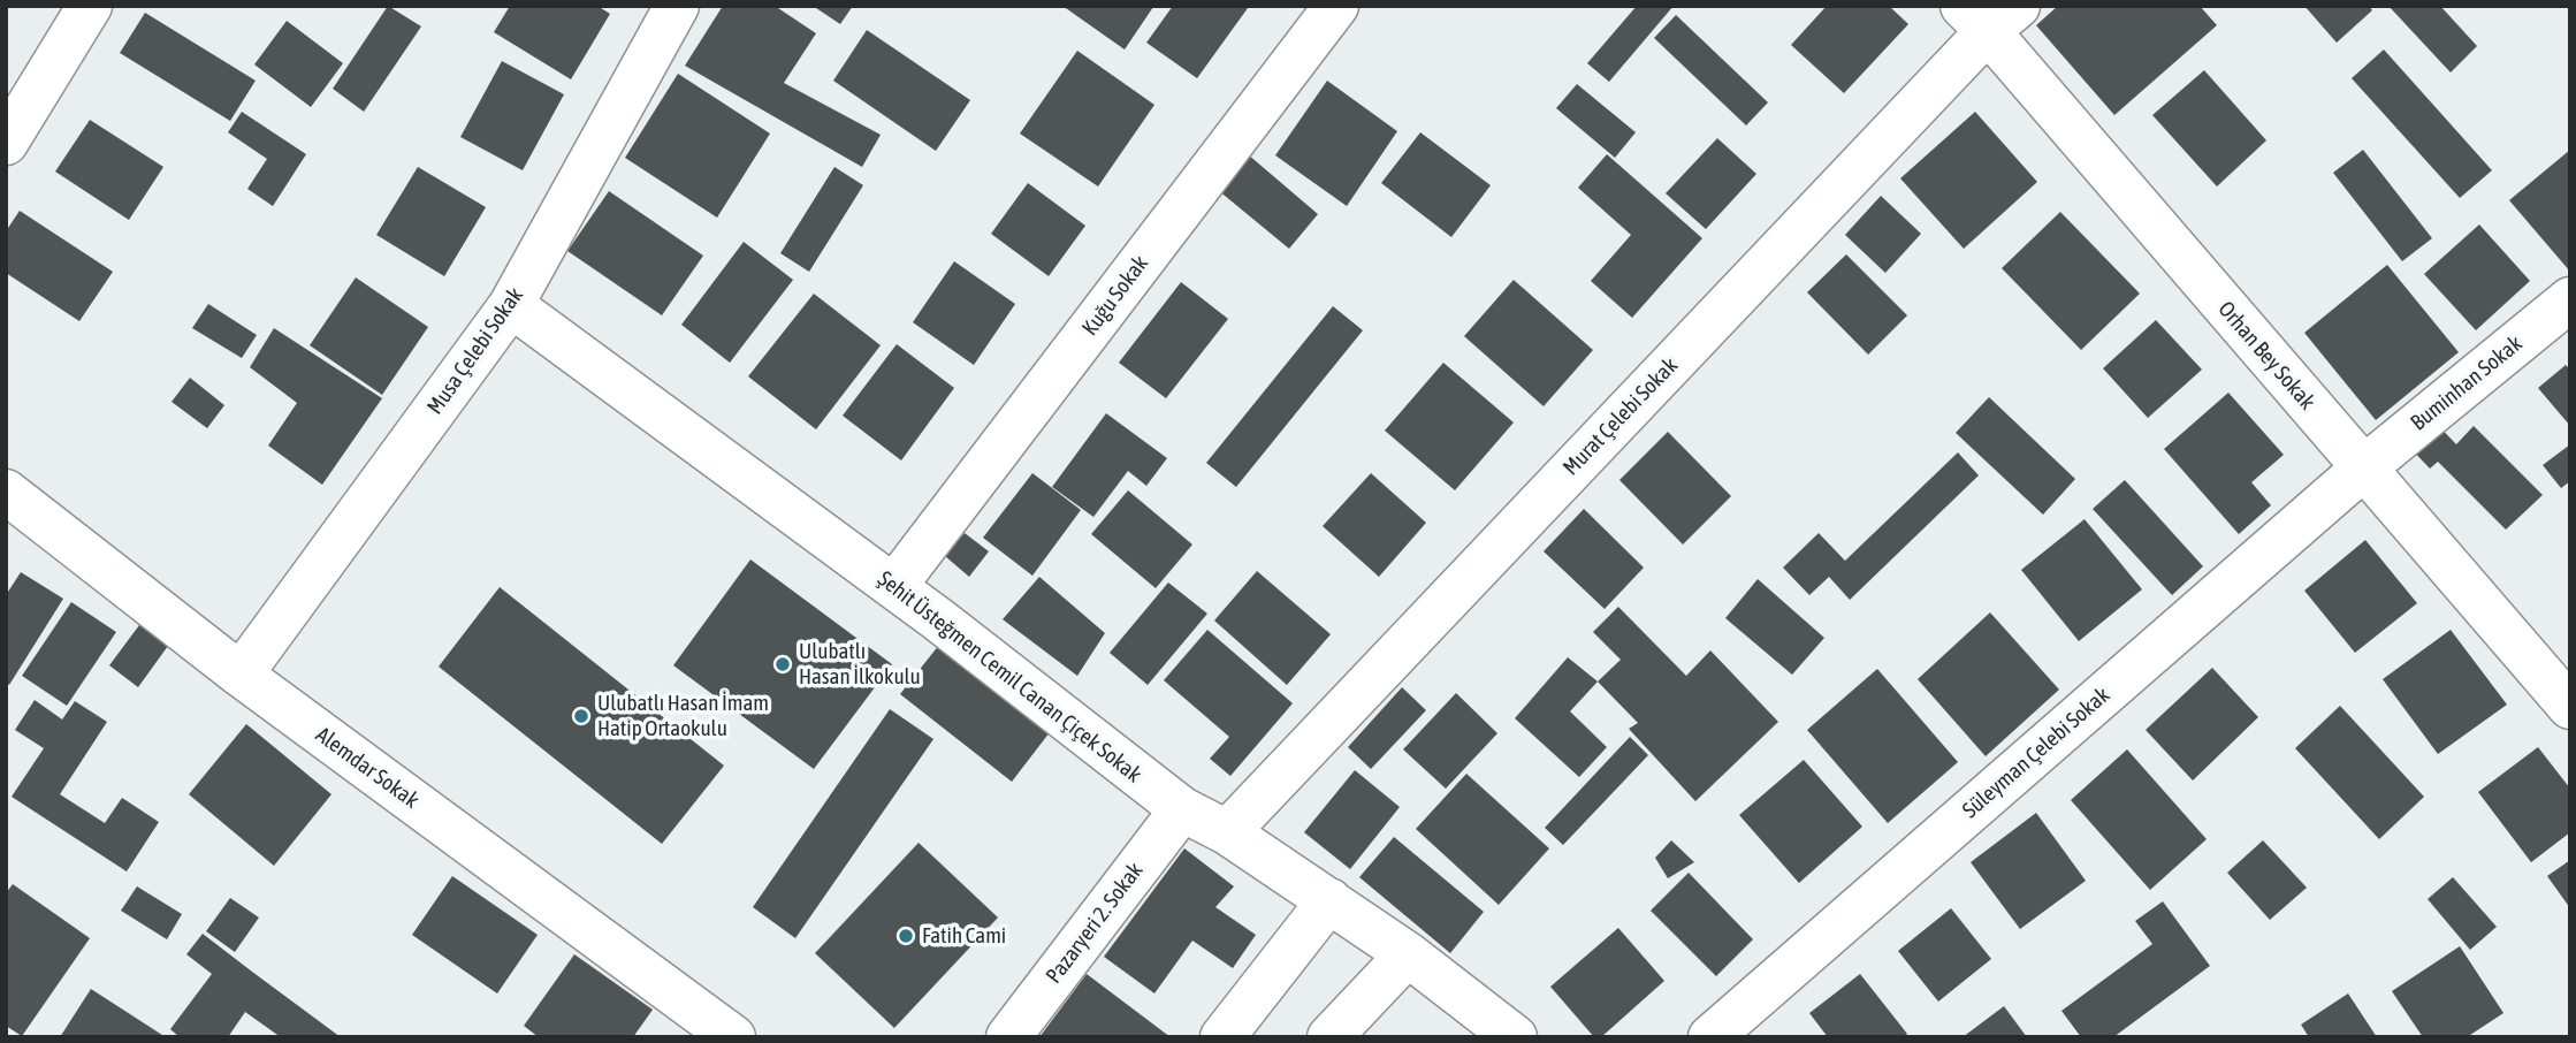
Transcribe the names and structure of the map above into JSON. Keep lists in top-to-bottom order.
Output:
{
  "streets": {
    "street": [
      "Kuğu Sokak",
      "Musa Çelebi Sokak",
      "Orhan Bey Sokak",
      "Buminhan Sokak",
      "Murat Çelebi Sokak",
      "Şehit Üsteğmen Cemil Canan Çiçek Sokak",
      "Süleyman Çelebi Sokak",
      "Alemdar Sokak",
      "Pazaryeri 2. Sokak"
    ]
  },
  "crossings": [
    ["Kuğu Sokak", "Şehit Üsteğmen Cemil Canan Çiçek Sokak"],
    ["Musa Çelebi Sokak", "Şehit Üsteğmen Cemil Canan Çiçek Sokak"],
    ["Musa Çelebi Sokak", "Alemdar Sokak"],
    ["Orhan Bey Sokak", "Buminhan Sokak"],
    ["Orhan Bey Sokak", "Murat Çelebi Sokak"],
    ["Orhan Bey Sokak", "Süleyman Çelebi Sokak"],
    ["Buminhan Sokak", "Süleyman Çelebi Sokak"],
    ["Murat Çelebi Sokak", "Şehit Üsteğmen Cemil Canan Çiçek Sokak"],
    ["Şehit Üsteğmen Cemil Canan Çiçek Sokak", "Pazaryeri 2. Sokak"]
  ],
  "places": ["Ulubatlı Hasan İlkokulu", "Ulubatlı Hasan İmam Hatip Ortaokulu", "Fatih Cami"]
}
